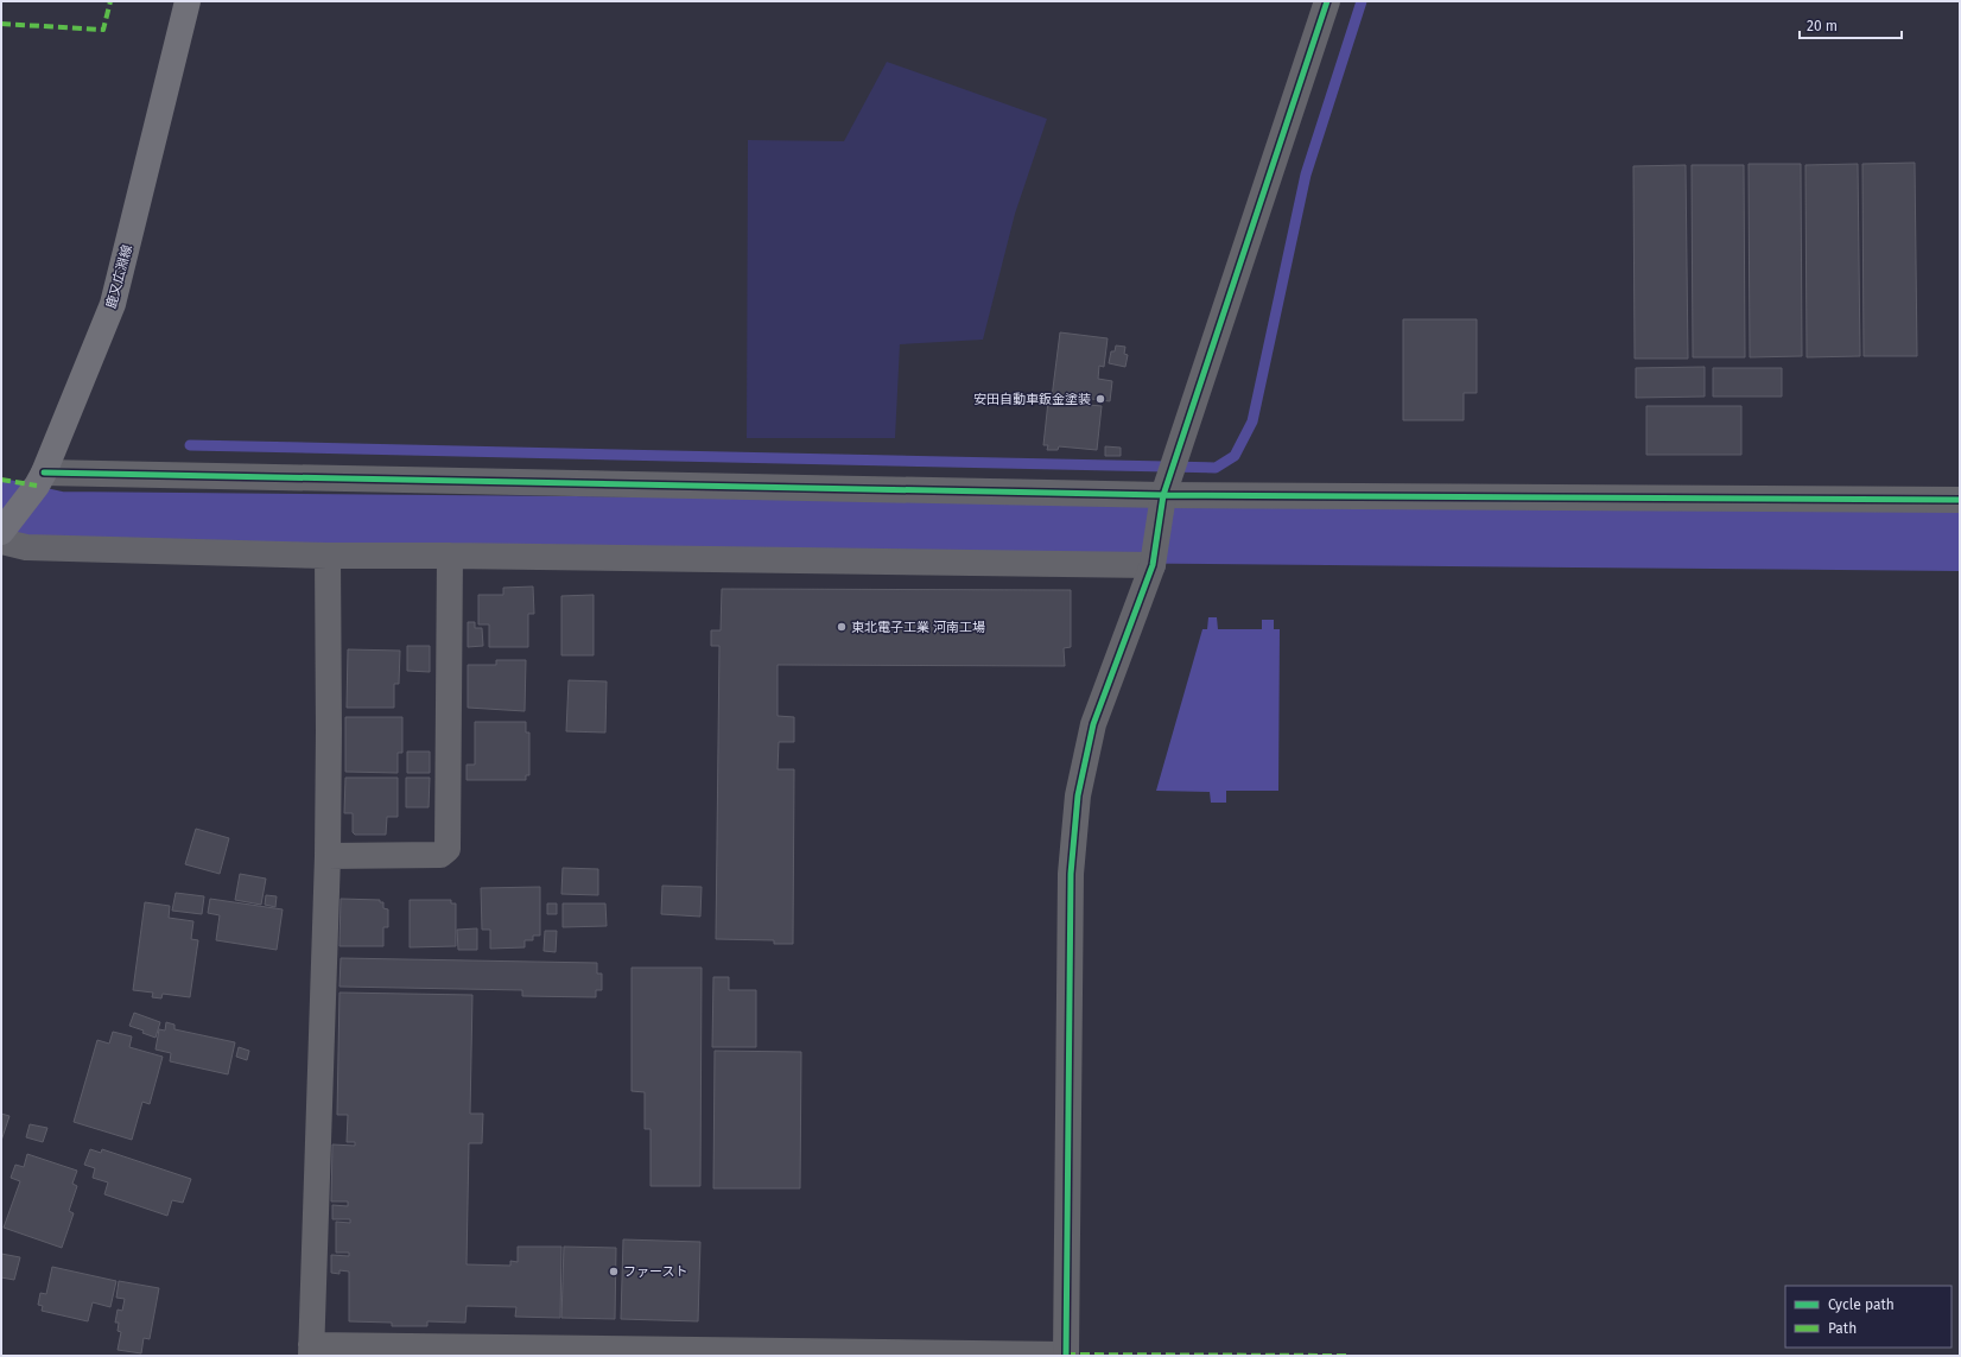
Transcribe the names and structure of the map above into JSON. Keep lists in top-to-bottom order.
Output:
{
  "streets": {
    "main road": ["鹿又広淵線"]
  },
  "places": ["安田自動車鈑金塗装", "東北電子工業 河南工場", "ファースト"],
  "legend": ["Cycle path", "Path"],
  "scale_bar": "20 m"
}
